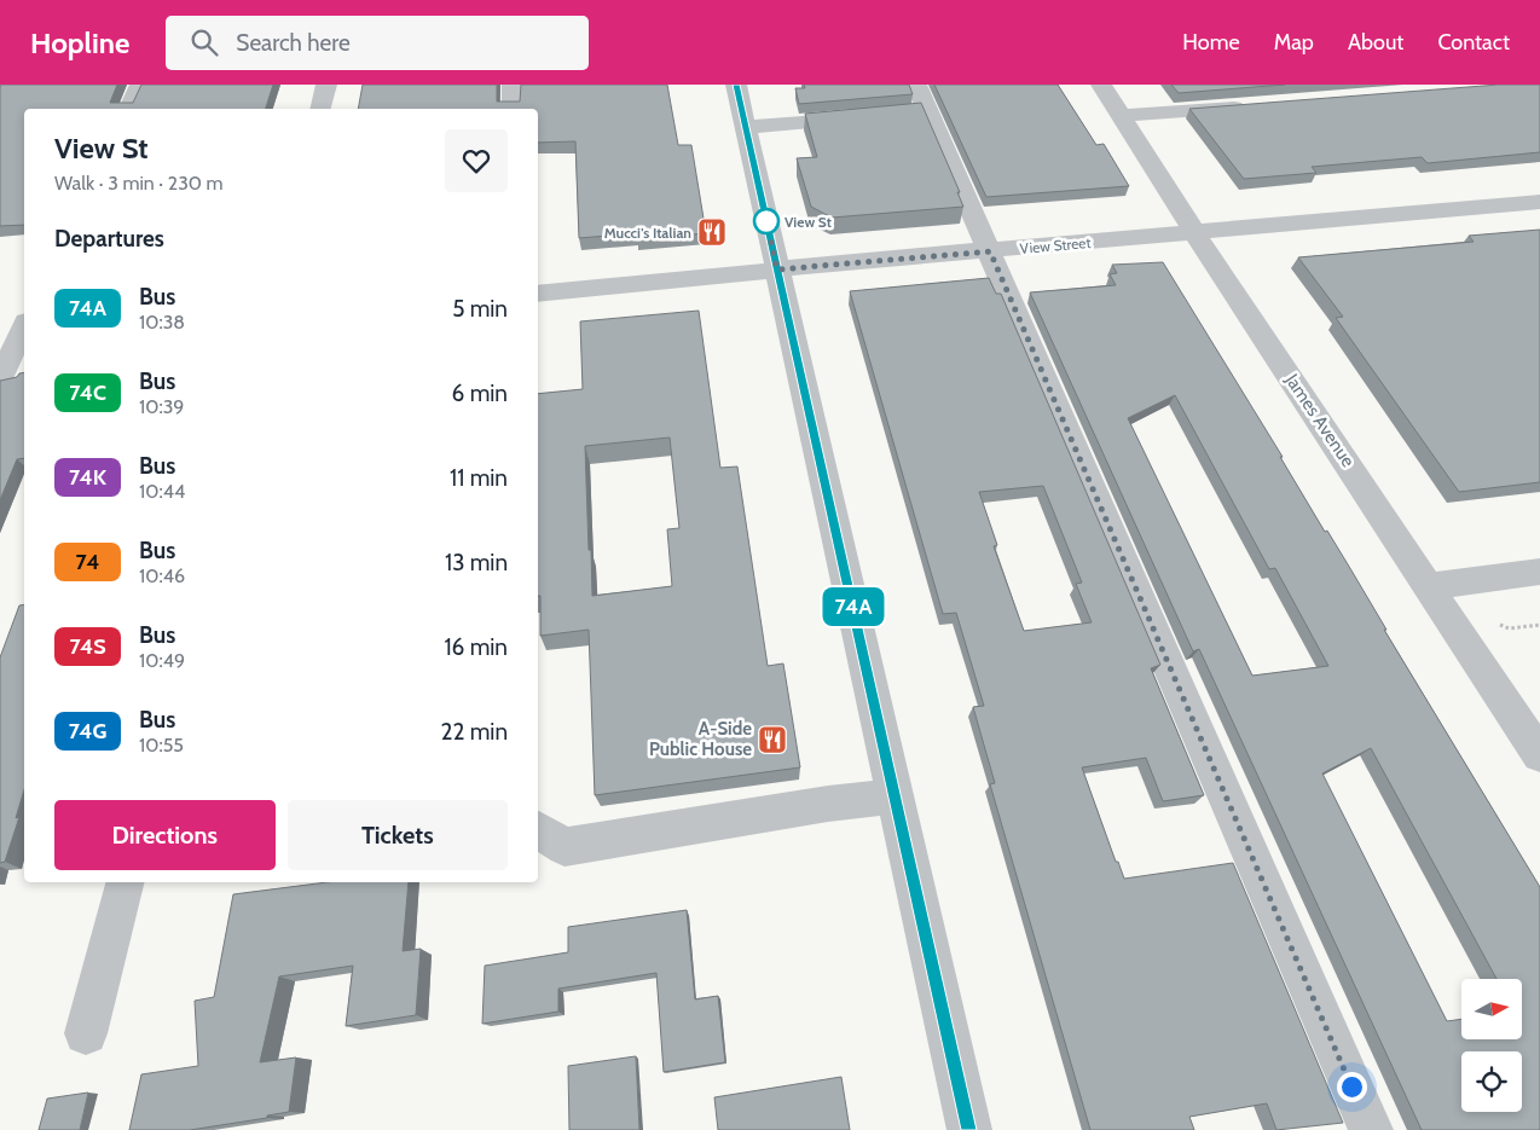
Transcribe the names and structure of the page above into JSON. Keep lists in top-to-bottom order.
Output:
{
  "streets": {
    "street": ["View Street", "James Avenue"]
  },
  "crossings": [
    ["View Street", "James Avenue"]
  ],
  "places": {
    "other": ["View St"],
    "restaurant": ["Mucci's Italian", "A-Side Public House"]
  },
  "lines": ["bus line 74A"],
  "north": "right",
  "page": {
    "header": "Hopline",
    "search": "Search here",
    "nav": [
      "Home",
      "Map",
      "About",
      "Contact"
    ],
    "on_map": "74A",
    "heading": [
      ["View St", "Walk · 3 min · 230 m"],
      "Departures"
    ],
    "list": [
      {
        "mark": "74A",
        "name": "Bus",
        "note": "10:38",
        "value": "5 min"
      },
      {
        "mark": "74C",
        "name": "Bus",
        "note": "10:39",
        "value": "6 min"
      },
      {
        "mark": "74K",
        "name": "Bus",
        "note": "10:44",
        "value": "11 min"
      },
      {
        "mark": "74",
        "name": "Bus",
        "note": "10:46",
        "value": "13 min"
      },
      {
        "mark": "74S",
        "name": "Bus",
        "note": "10:49",
        "value": "16 min"
      },
      {
        "mark": "74G",
        "name": "Bus",
        "note": "10:55",
        "value": "22 min"
      }
    ],
    "buttons": ["Directions", "Tickets"]
  }
}
